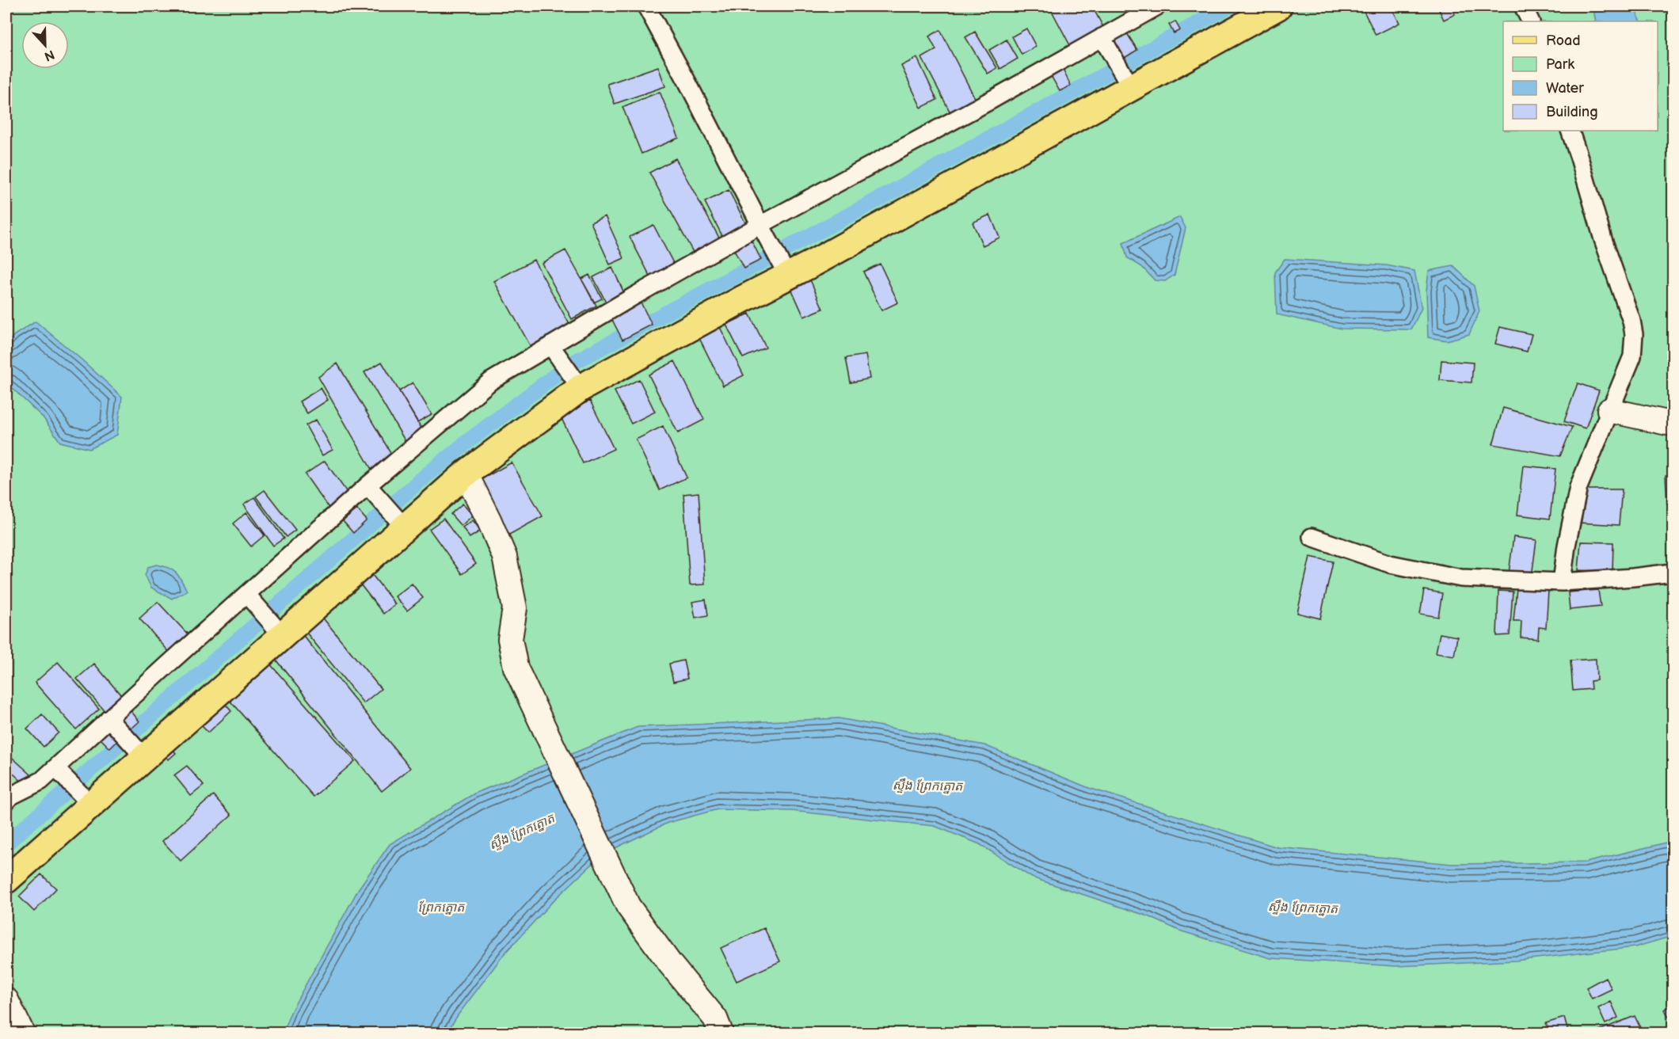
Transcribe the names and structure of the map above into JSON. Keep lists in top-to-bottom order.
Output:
{
  "water": ["ស្ទឹង ព្រែកត្នោត", "ព្រែកត្នោត"],
  "legend": [
    "Road",
    "Park",
    "Water",
    "Building"
  ],
  "north": "bottom"
}
